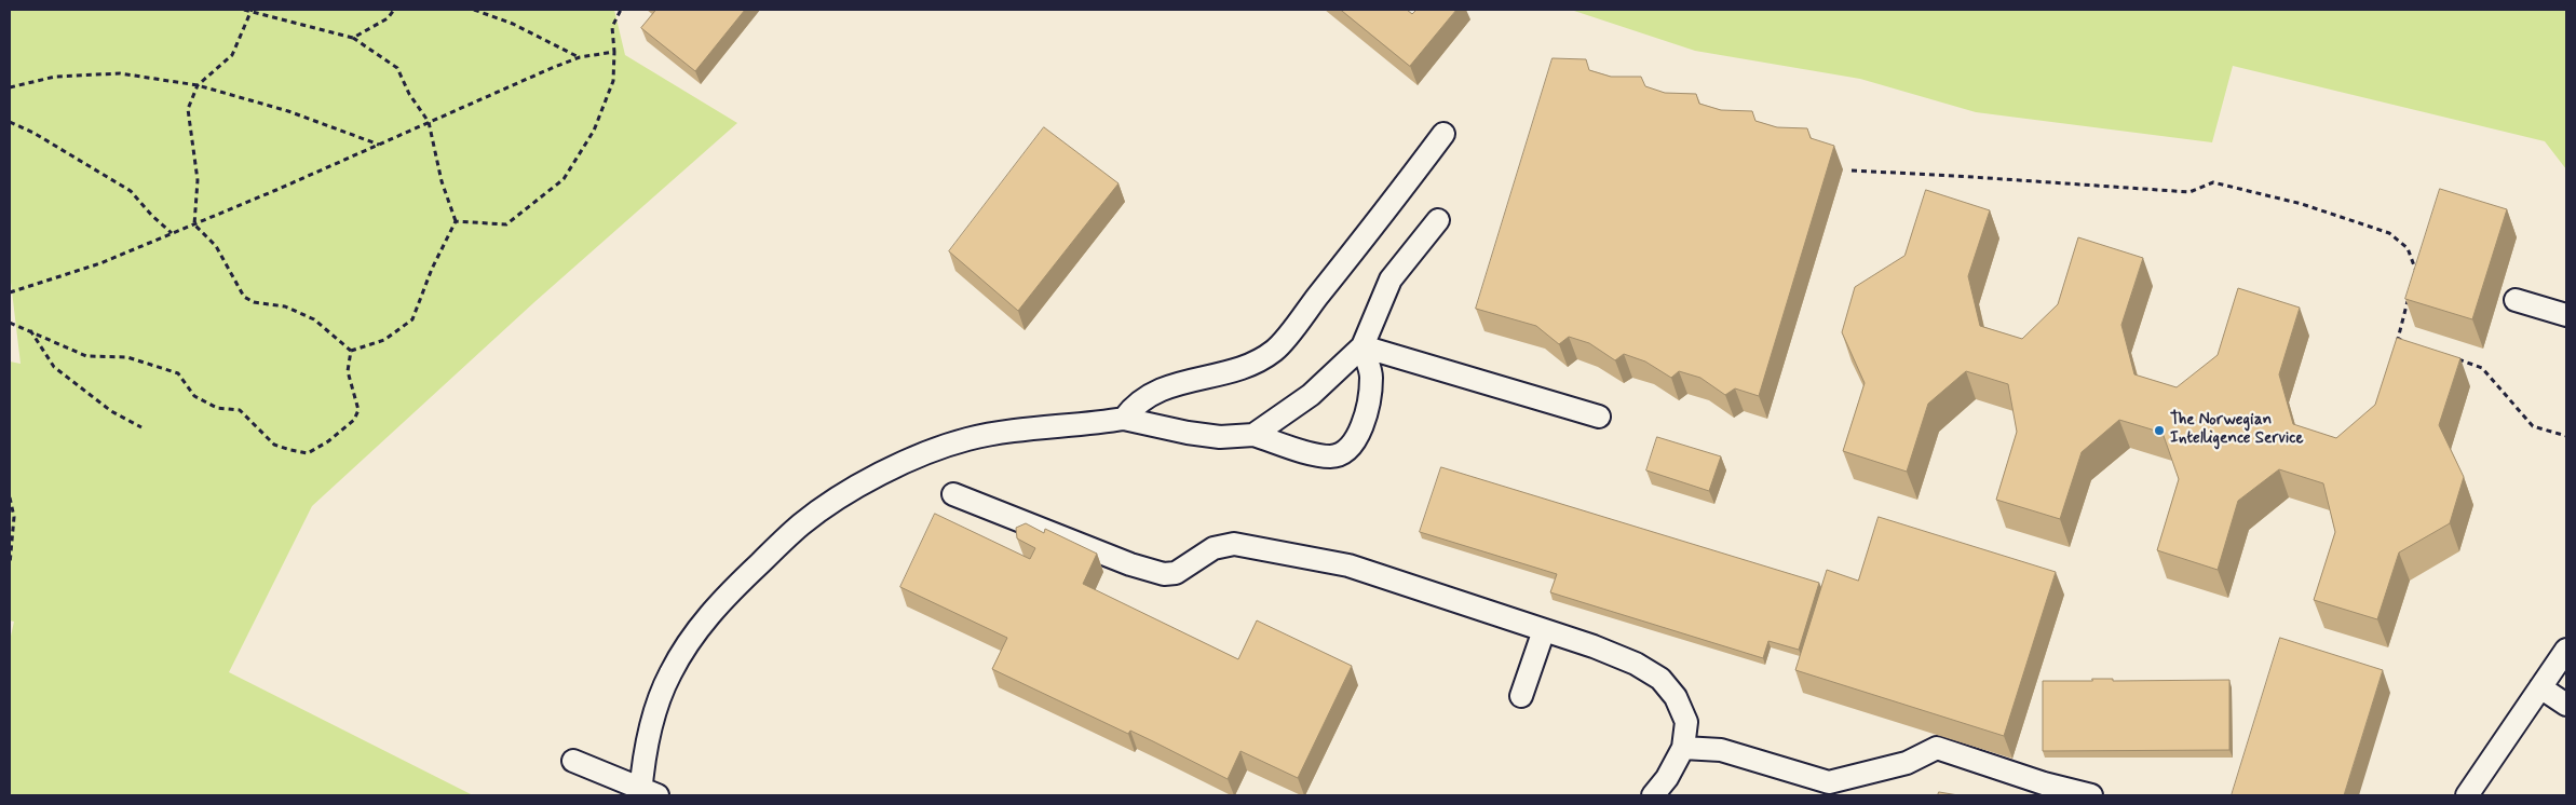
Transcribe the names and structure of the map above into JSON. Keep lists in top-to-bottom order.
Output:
{
  "places": ["The Norwegian Intelligence Service"]
}
